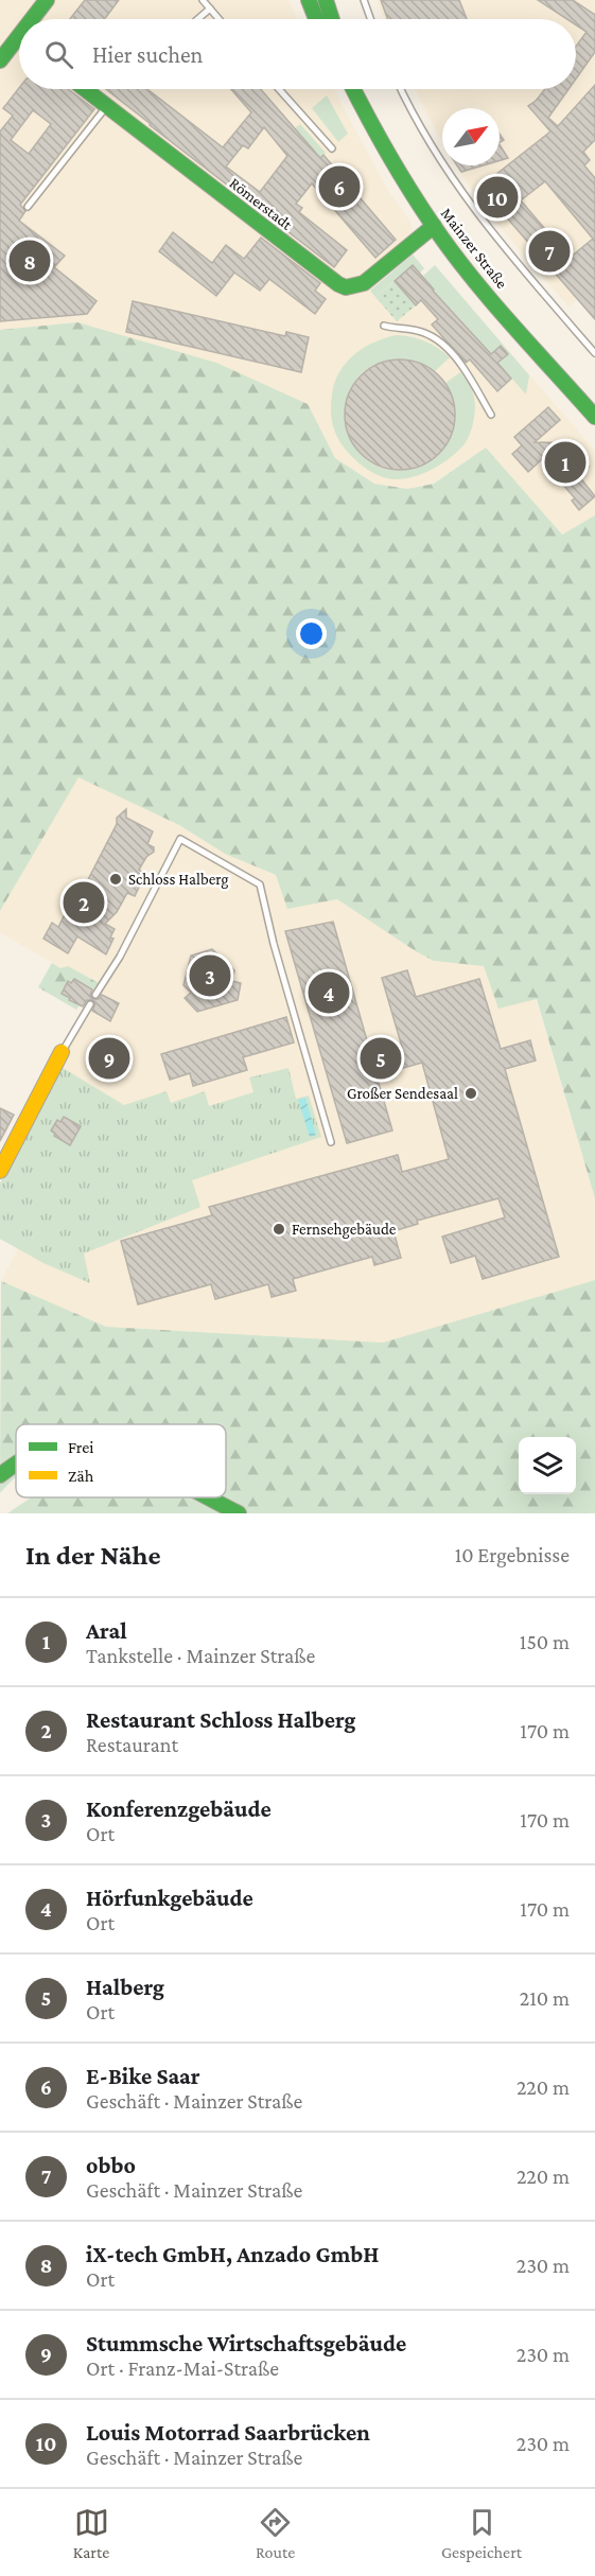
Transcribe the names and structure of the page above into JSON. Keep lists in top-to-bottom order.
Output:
{
  "streets": {
    "street": ["Römerstadt", "Mainzer Straße"]
  },
  "crossings": [
    ["Römerstadt", "Mainzer Straße"]
  ],
  "places": ["Schloss Halberg", "Großer Sendesaal", "Fernsehgebäude"],
  "legend": ["Frei", "Zäh"],
  "north": "top right",
  "page": {
    "search": "Hier suchen",
    "pins": [
      "6",
      "10",
      "7",
      "8",
      "1",
      "2",
      "3",
      "4",
      "5",
      "9"
    ],
    "heading": ["In der Nähe", "10 Ergebnisse"],
    "list": [
      {
        "mark": "1",
        "name": "Aral",
        "note": "Tankstelle · Mainzer Straße",
        "value": "150 m"
      },
      {
        "mark": "2",
        "name": "Restaurant Schloss Halberg",
        "note": "Restaurant",
        "value": "170 m"
      },
      {
        "mark": "3",
        "name": "Konferenzgebäude",
        "note": "Ort",
        "value": "170 m"
      },
      {
        "mark": "4",
        "name": "Hörfunkgebäude",
        "note": "Ort",
        "value": "170 m"
      },
      {
        "mark": "5",
        "name": "Halberg",
        "note": "Ort",
        "value": "210 m"
      },
      {
        "mark": "6",
        "name": "E-Bike Saar",
        "note": "Geschäft · Mainzer Straße",
        "value": "220 m"
      },
      {
        "mark": "7",
        "name": "obbo",
        "note": "Geschäft · Mainzer Straße",
        "value": "220 m"
      },
      {
        "mark": "8",
        "name": "iX-tech GmbH, Anzado GmbH",
        "note": "Ort",
        "value": "230 m"
      },
      {
        "mark": "9",
        "name": "Stummsche Wirtschaftsgebäude",
        "note": "Ort · Franz-Mai-Straße",
        "value": "230 m"
      },
      {
        "mark": "10",
        "name": "Louis Motorrad Saarbrücken",
        "note": "Geschäft · Mainzer Straße",
        "value": "230 m"
      }
    ],
    "nav": ["Karte", "Route", "Gespeichert"]
  }
}
